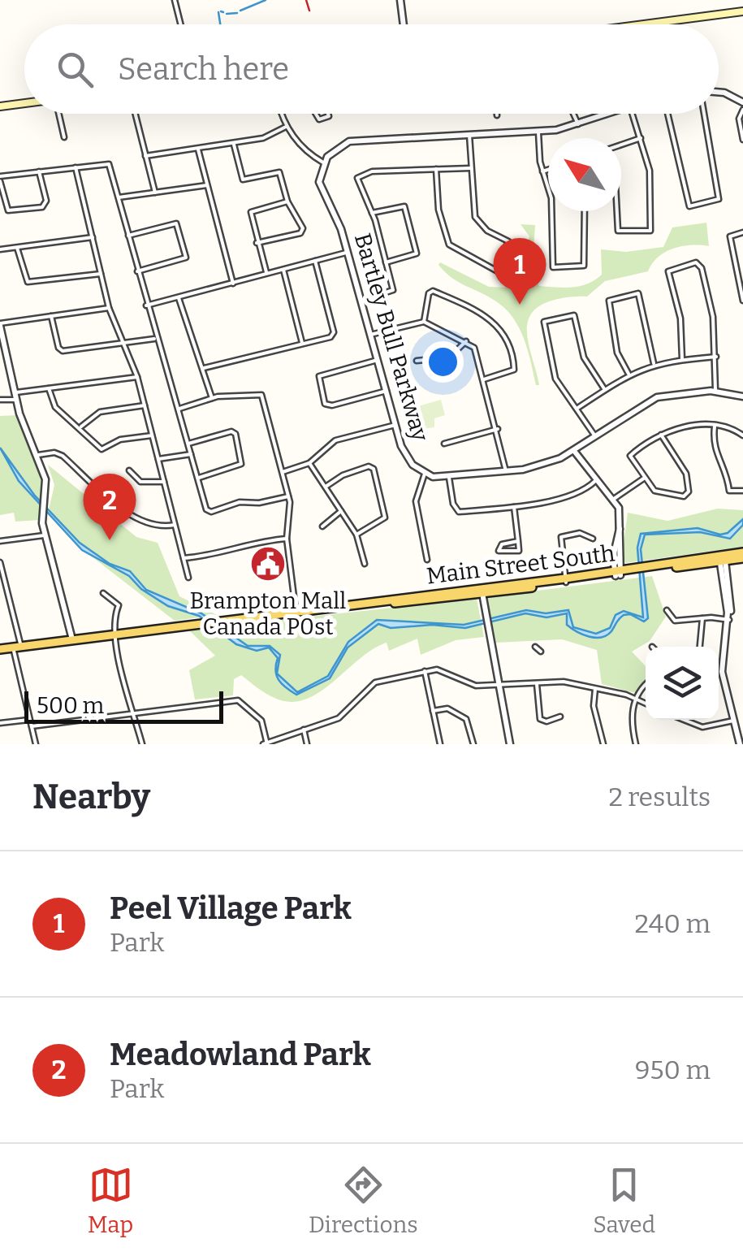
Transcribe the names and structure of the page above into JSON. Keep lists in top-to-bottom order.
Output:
{
  "streets": {
    "main road": ["Main Street South"],
    "street": ["Bartley Bull Parkway"]
  },
  "places": {
    "public building": ["Brampton Mall Canada P0st"]
  },
  "scale_bar": "500 m",
  "north": "top left",
  "page": {
    "search": "Search here",
    "pins": ["1", "2"],
    "scale": "500 m",
    "heading": ["Nearby", "2 results"],
    "list": [
      {
        "mark": "1",
        "name": "Peel Village Park",
        "note": "Park",
        "value": "240 m"
      },
      {
        "mark": "2",
        "name": "Meadowland Park",
        "note": "Park",
        "value": "950 m"
      }
    ],
    "nav": ["Map", "Directions", "Saved"]
  }
}
